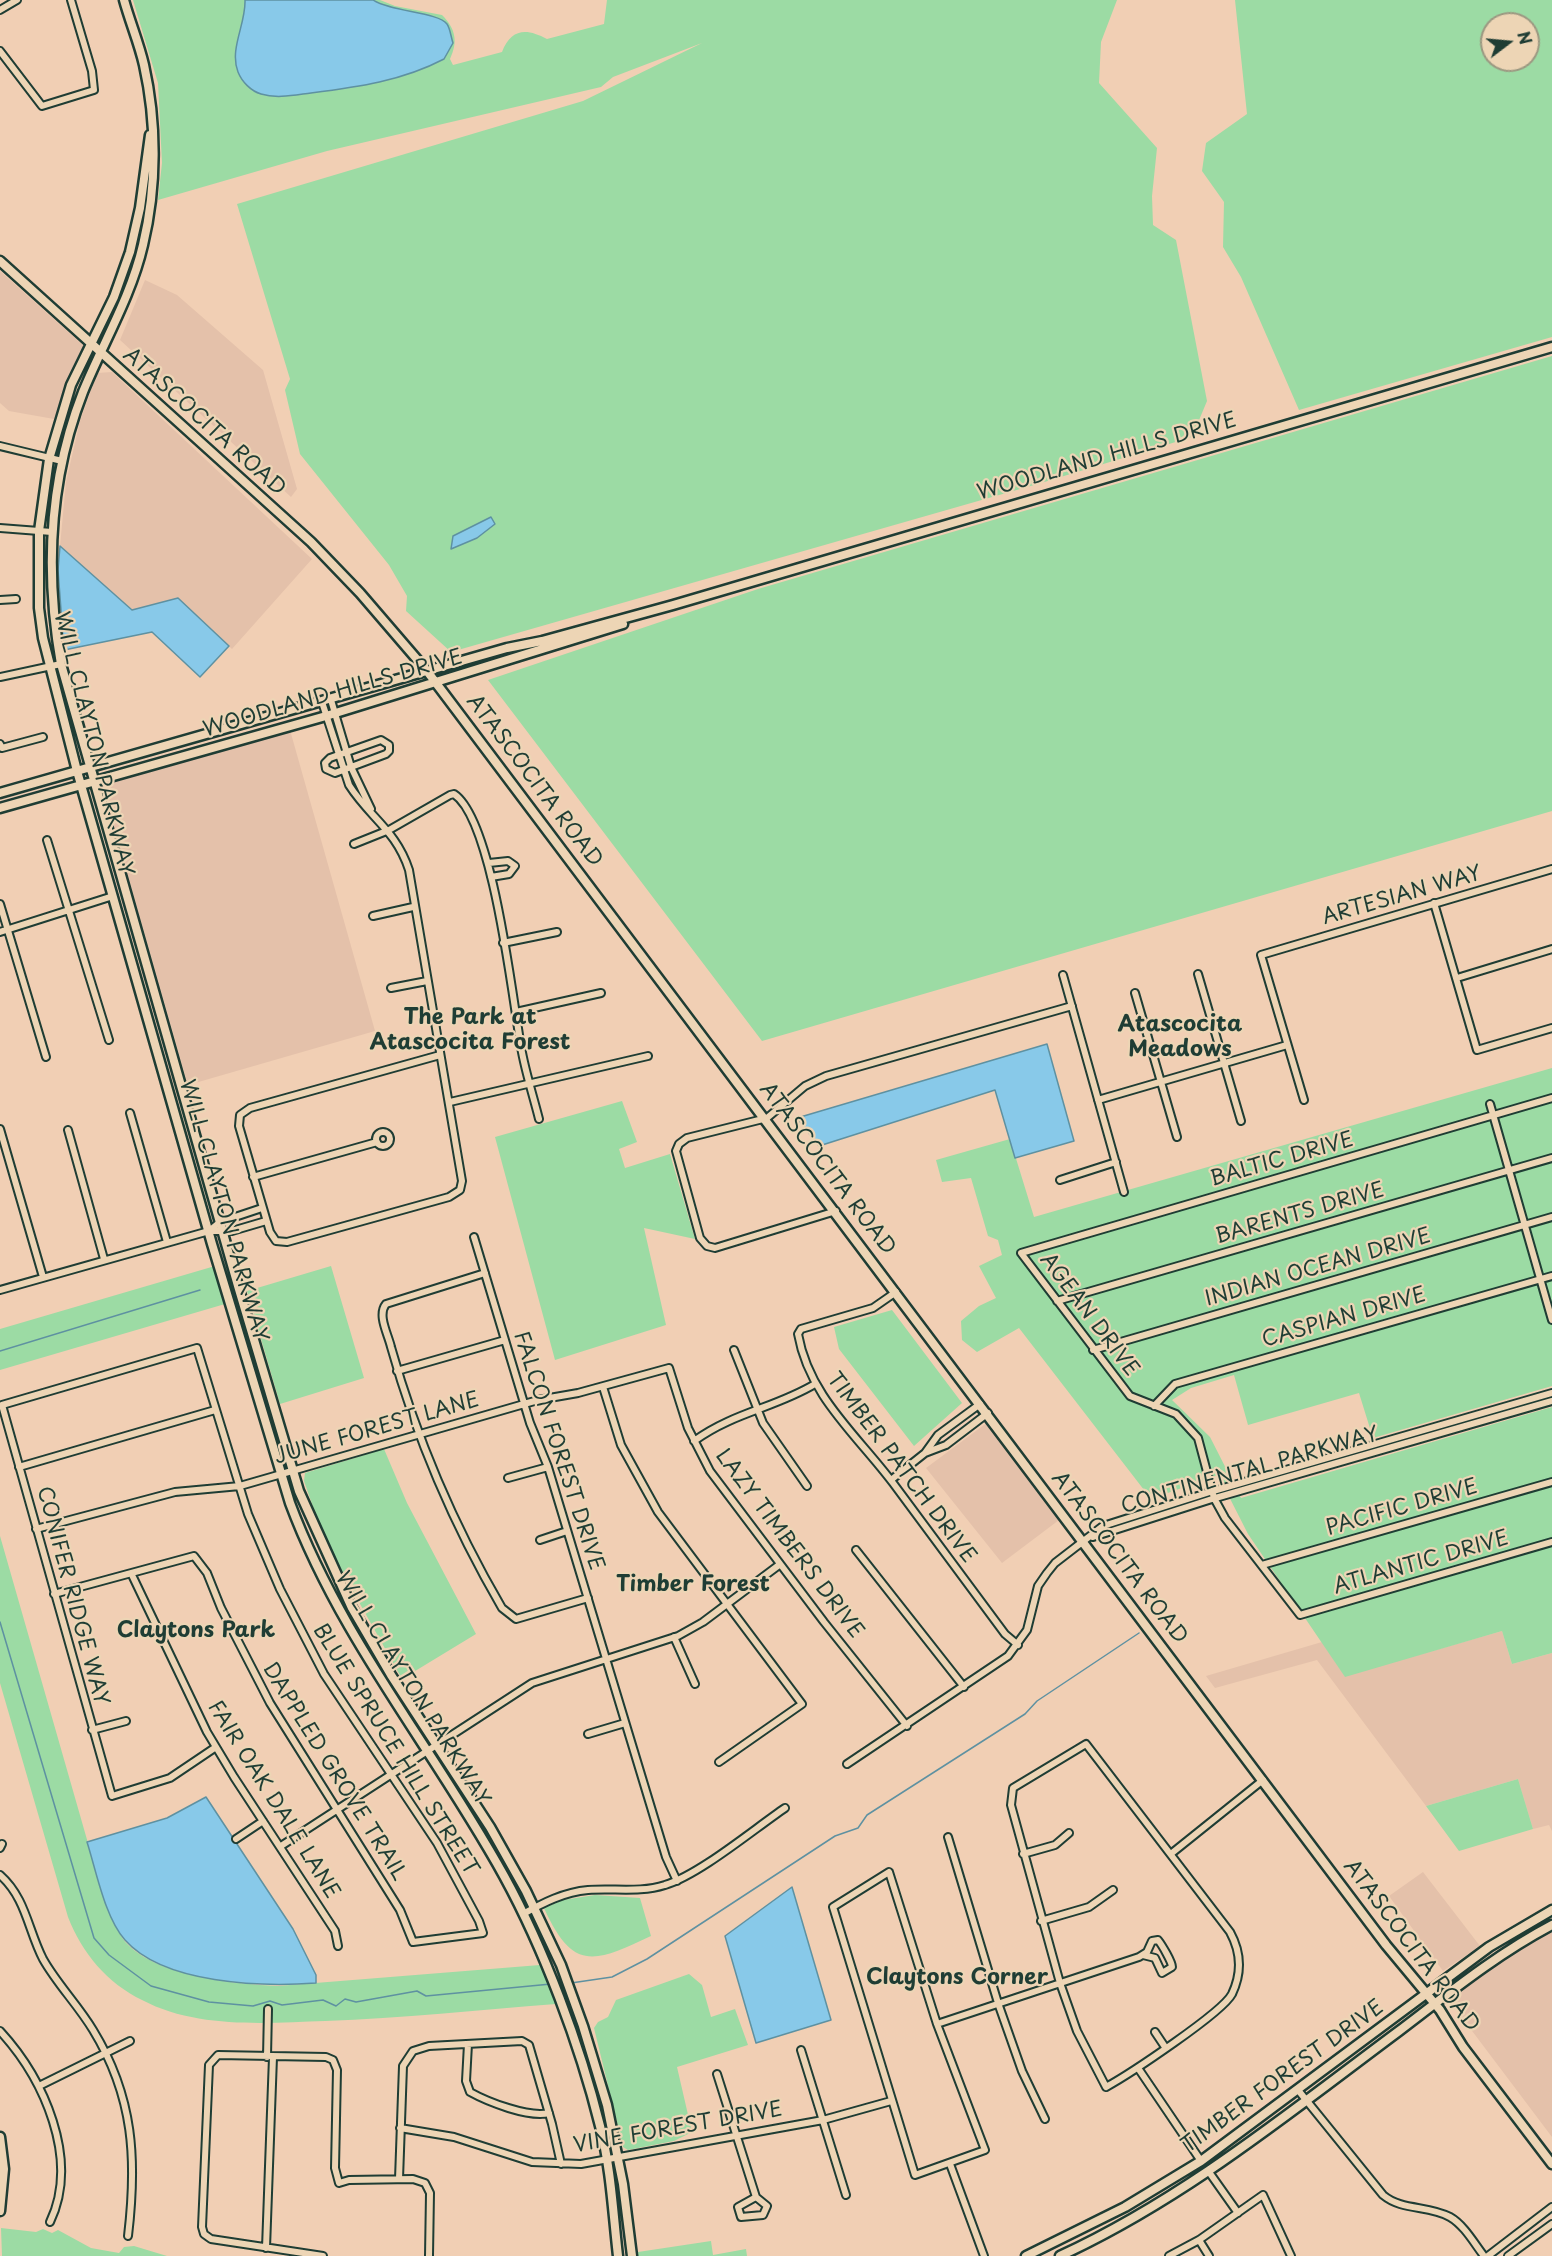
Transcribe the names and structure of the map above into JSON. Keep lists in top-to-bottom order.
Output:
{
  "streets": {
    "main road": [
      "ATASCOCITA ROAD",
      "WOODLAND HILLS DRIVE",
      "WILL CLAYTON PARKWAY",
      "TIMBER FOREST DRIVE"
    ],
    "street": [
      "ARTESIAN WAY",
      "BALTIC DRIVE",
      "BARENTS DRIVE",
      "INDIAN OCEAN DRIVE",
      "AGEAN DRIVE",
      "CASPIAN DRIVE",
      "JUNE FOREST LANE",
      "FALCON FOREST DRIVE",
      "TIMBER PATCH DRIVE",
      "CONTINENTAL PARKWAY",
      "PACIFIC DRIVE",
      "LAZY TIMBERS DRIVE",
      "ATLANTIC DRIVE",
      "CONIFER RIDGE WAY",
      "BLUE SPRUCE HILL STREET",
      "DAPPLED GROVE TRAIL",
      "FAIR OAK DALE LANE",
      "VINE FOREST DRIVE"
    ]
  },
  "crossings": [
    ["ATASCOCITA ROAD", "WOODLAND HILLS DRIVE"],
    ["ATASCOCITA ROAD", "WILL CLAYTON PARKWAY"],
    ["ATASCOCITA ROAD", "TIMBER PATCH DRIVE"],
    ["ATASCOCITA ROAD", "CONTINENTAL PARKWAY"],
    ["ATASCOCITA ROAD", "TIMBER FOREST DRIVE"],
    ["WOODLAND HILLS DRIVE", "WILL CLAYTON PARKWAY"],
    ["WILL CLAYTON PARKWAY", "JUNE FOREST LANE"],
    ["WILL CLAYTON PARKWAY", "VINE FOREST DRIVE"],
    ["BALTIC DRIVE", "AGEAN DRIVE"],
    ["BARENTS DRIVE", "AGEAN DRIVE"],
    ["INDIAN OCEAN DRIVE", "AGEAN DRIVE"],
    ["AGEAN DRIVE", "CASPIAN DRIVE"],
    ["AGEAN DRIVE", "CONTINENTAL PARKWAY"],
    ["AGEAN DRIVE", "PACIFIC DRIVE"],
    ["AGEAN DRIVE", "ATLANTIC DRIVE"],
    ["JUNE FOREST LANE", "FALCON FOREST DRIVE"],
    ["JUNE FOREST LANE", "LAZY TIMBERS DRIVE"],
    ["JUNE FOREST LANE", "CONIFER RIDGE WAY"],
    ["JUNE FOREST LANE", "BLUE SPRUCE HILL STREET"],
    ["CONIFER RIDGE WAY", "BLUE SPRUCE HILL STREET"],
    ["CONIFER RIDGE WAY", "FAIR OAK DALE LANE"],
    ["BLUE SPRUCE HILL STREET", "DAPPLED GROVE TRAIL"],
    ["DAPPLED GROVE TRAIL", "FAIR OAK DALE LANE"]
  ],
  "districts": [
    "The Park at Atascocita Forest",
    "Atascocita Meadows",
    "Timber Forest",
    "Claytons Park",
    "Claytons Corner"
  ],
  "north": "right"
}
